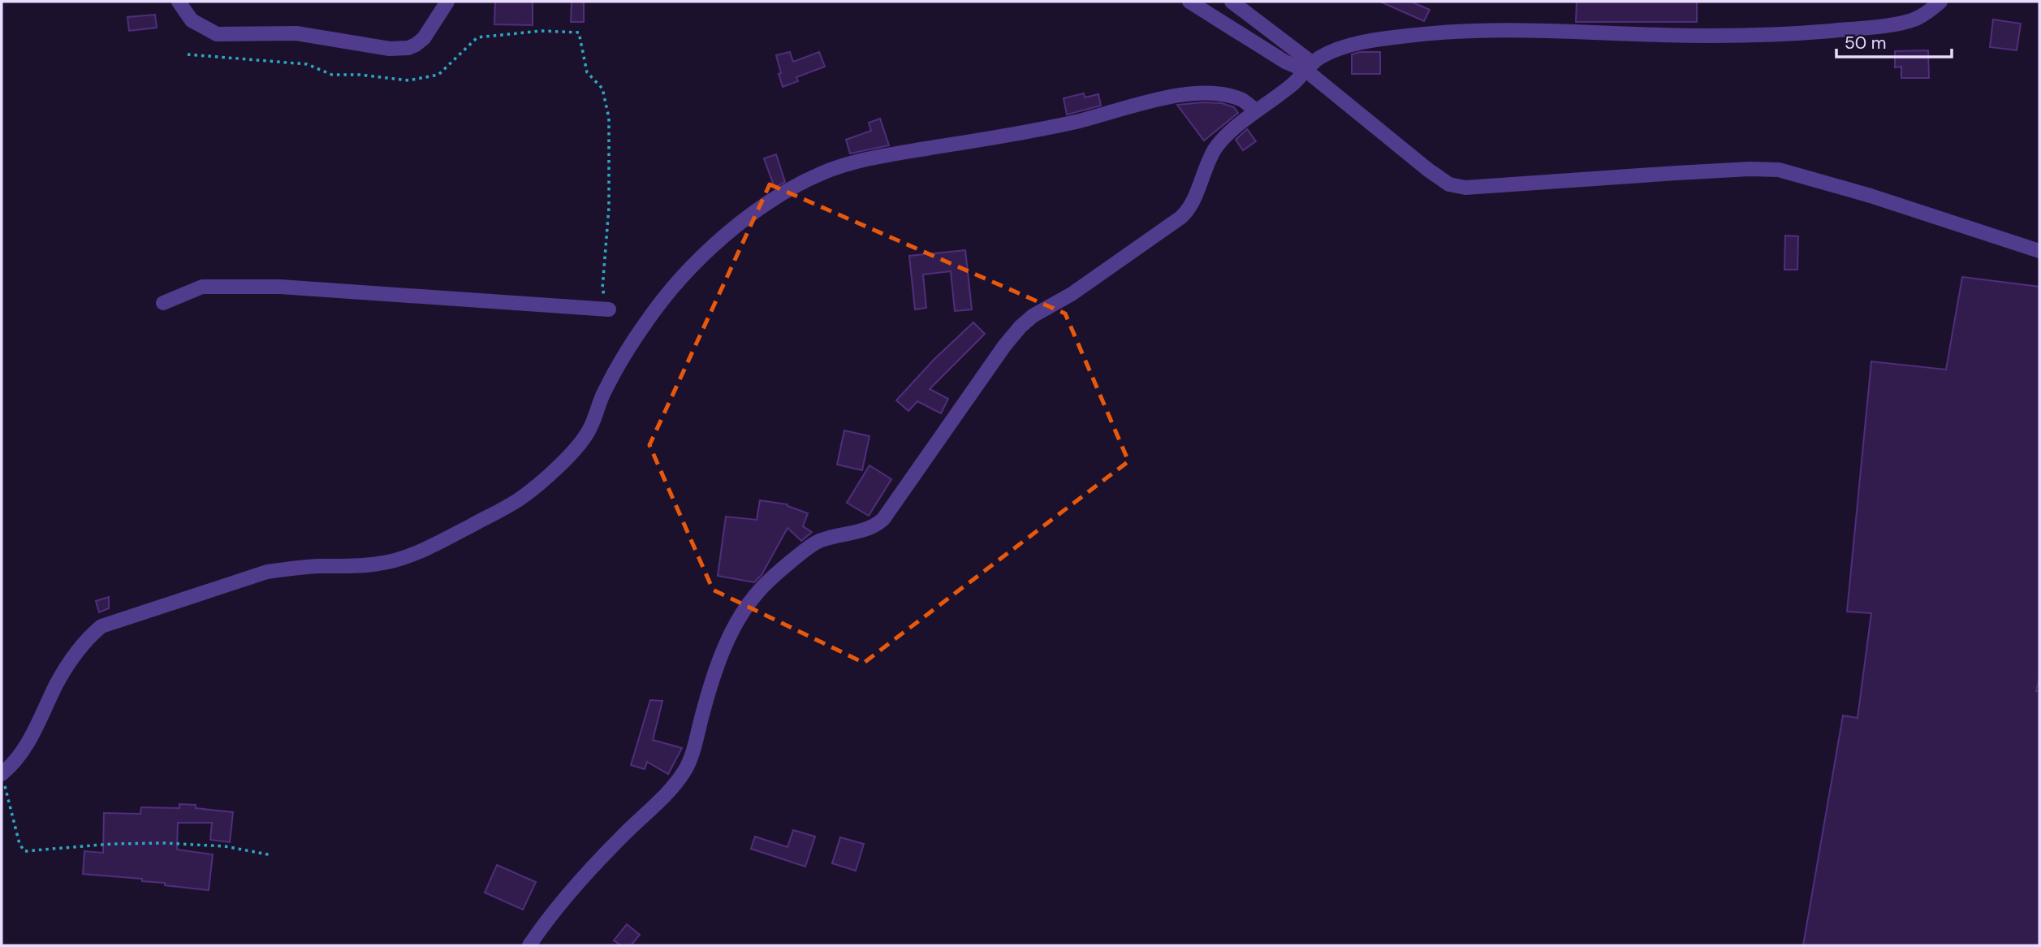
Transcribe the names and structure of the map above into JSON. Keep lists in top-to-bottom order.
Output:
{
  "scale_bar": "50 m"
}
